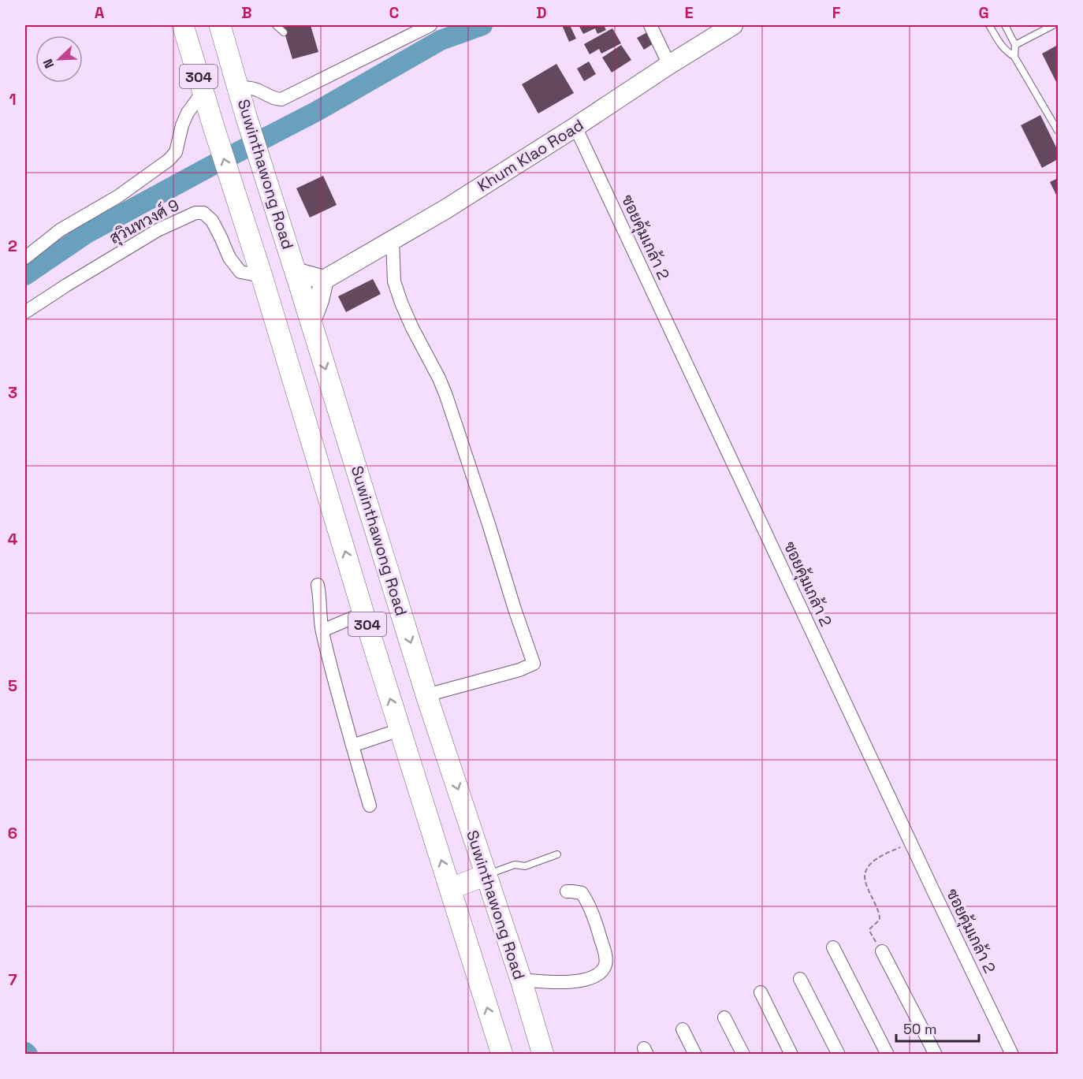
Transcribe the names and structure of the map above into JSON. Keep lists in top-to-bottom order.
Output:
{
  "streets": {
    "highway": ["304", "Suwinthawong Road"],
    "main road": ["Khum Klao Road"],
    "street": ["สุวินทวงศ์ 9", "ซอยคุ้มเกล้า 2"]
  },
  "crossings": [
    ["304", "สุวินทวงศ์ 9"],
    ["Khum Klao Road", "ซอยคุ้มเกล้า 2"]
  ],
  "scale_bar": "50 m",
  "north": "bottom left",
  "grid": {
    "columns": [
      "A",
      "B",
      "C",
      "D",
      "E",
      "F",
      "G"
    ],
    "rows": [
      "1",
      "2",
      "3",
      "4",
      "5",
      "6",
      "7"
    ]
  }
}
